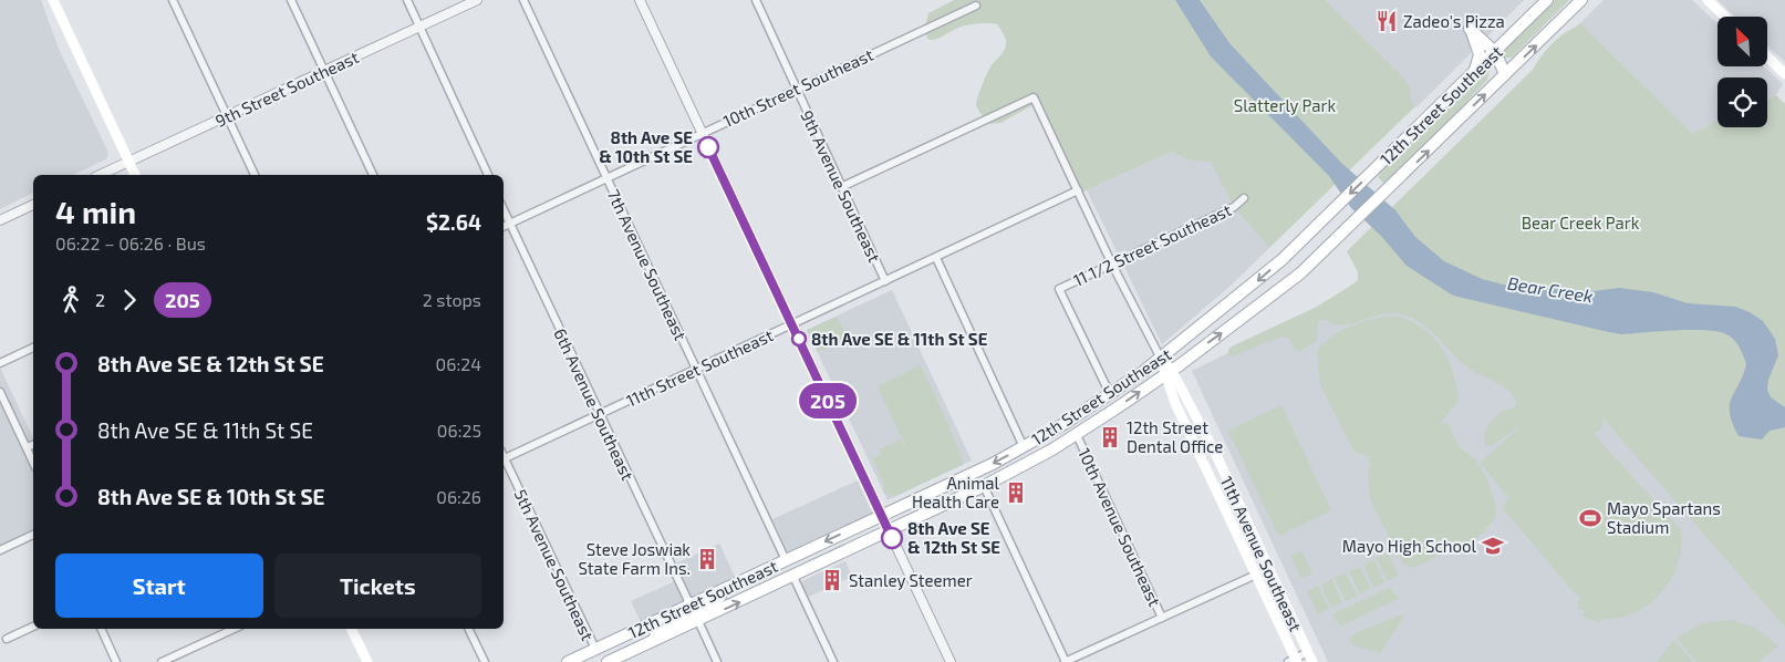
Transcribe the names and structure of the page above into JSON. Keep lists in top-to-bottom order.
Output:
{
  "streets": {
    "main road": ["12th Street Southeast", "11th Avenue Southeast"],
    "street": [
      "10th Street Southeast",
      "9th Street Southeast",
      "9th Avenue Southeast",
      "11 1/2 Street Southeast",
      "7th Avenue Southeast",
      "11th Street Southeast",
      "6th Avenue Southeast",
      "10th Avenue Southeast",
      "5th Avenue Southeast"
    ]
  },
  "crossings": [
    ["10th Street Southeast", "9th Avenue Southeast"],
    ["10th Street Southeast", "7th Avenue Southeast"],
    ["10th Street Southeast", "6th Avenue Southeast"],
    ["12th Street Southeast", "11 1/2 Street Southeast"],
    ["12th Street Southeast", "7th Avenue Southeast"],
    ["12th Street Southeast", "6th Avenue Southeast"],
    ["12th Street Southeast", "10th Avenue Southeast"],
    ["12th Street Southeast", "11th Avenue Southeast"],
    ["12th Street Southeast", "5th Avenue Southeast"],
    ["9th Avenue Southeast", "11th Street Southeast"],
    ["9th Avenue Southeast", "11th Avenue Southeast"],
    ["11 1/2 Street Southeast", "11th Avenue Southeast"],
    ["7th Avenue Southeast", "11th Street Southeast"],
    ["11th Street Southeast", "6th Avenue Southeast"],
    ["11th Street Southeast", "11th Avenue Southeast"]
  ],
  "water": ["Bear Creek"],
  "parks": ["Slatterly Park", "Bear Creek Park"],
  "places": {
    "restaurant": ["Zadeo's Pizza"],
    "other": ["8th Ave SE & 10th St SE", "8th Ave SE & 11th St SE", "8th Ave SE & 12th St SE"],
    "building": [
      "12th Street Dental Office",
      "Animal Health Care",
      "Steve Joswiak State Farm Ins.",
      "Stanley Steemer"
    ],
    "sports": ["Mayo Spartans Stadium"],
    "school or university": ["Mayo High School"]
  },
  "lines": ["bus line 205"],
  "north": "top left",
  "page": {
    "on_map": "205",
    "heading": ["4 min", "06:22 – 06:26 · Bus", "$2.64"],
    "legs": ["2", "205", "2 stops"],
    "list": [
      {
        "name": "8th Ave SE & 12th St SE",
        "value": "06:24"
      },
      {
        "name": "8th Ave SE & 11th St SE",
        "value": "06:25"
      },
      {
        "name": "8th Ave SE & 10th St SE",
        "value": "06:26"
      }
    ],
    "buttons": ["Start", "Tickets"]
  }
}
